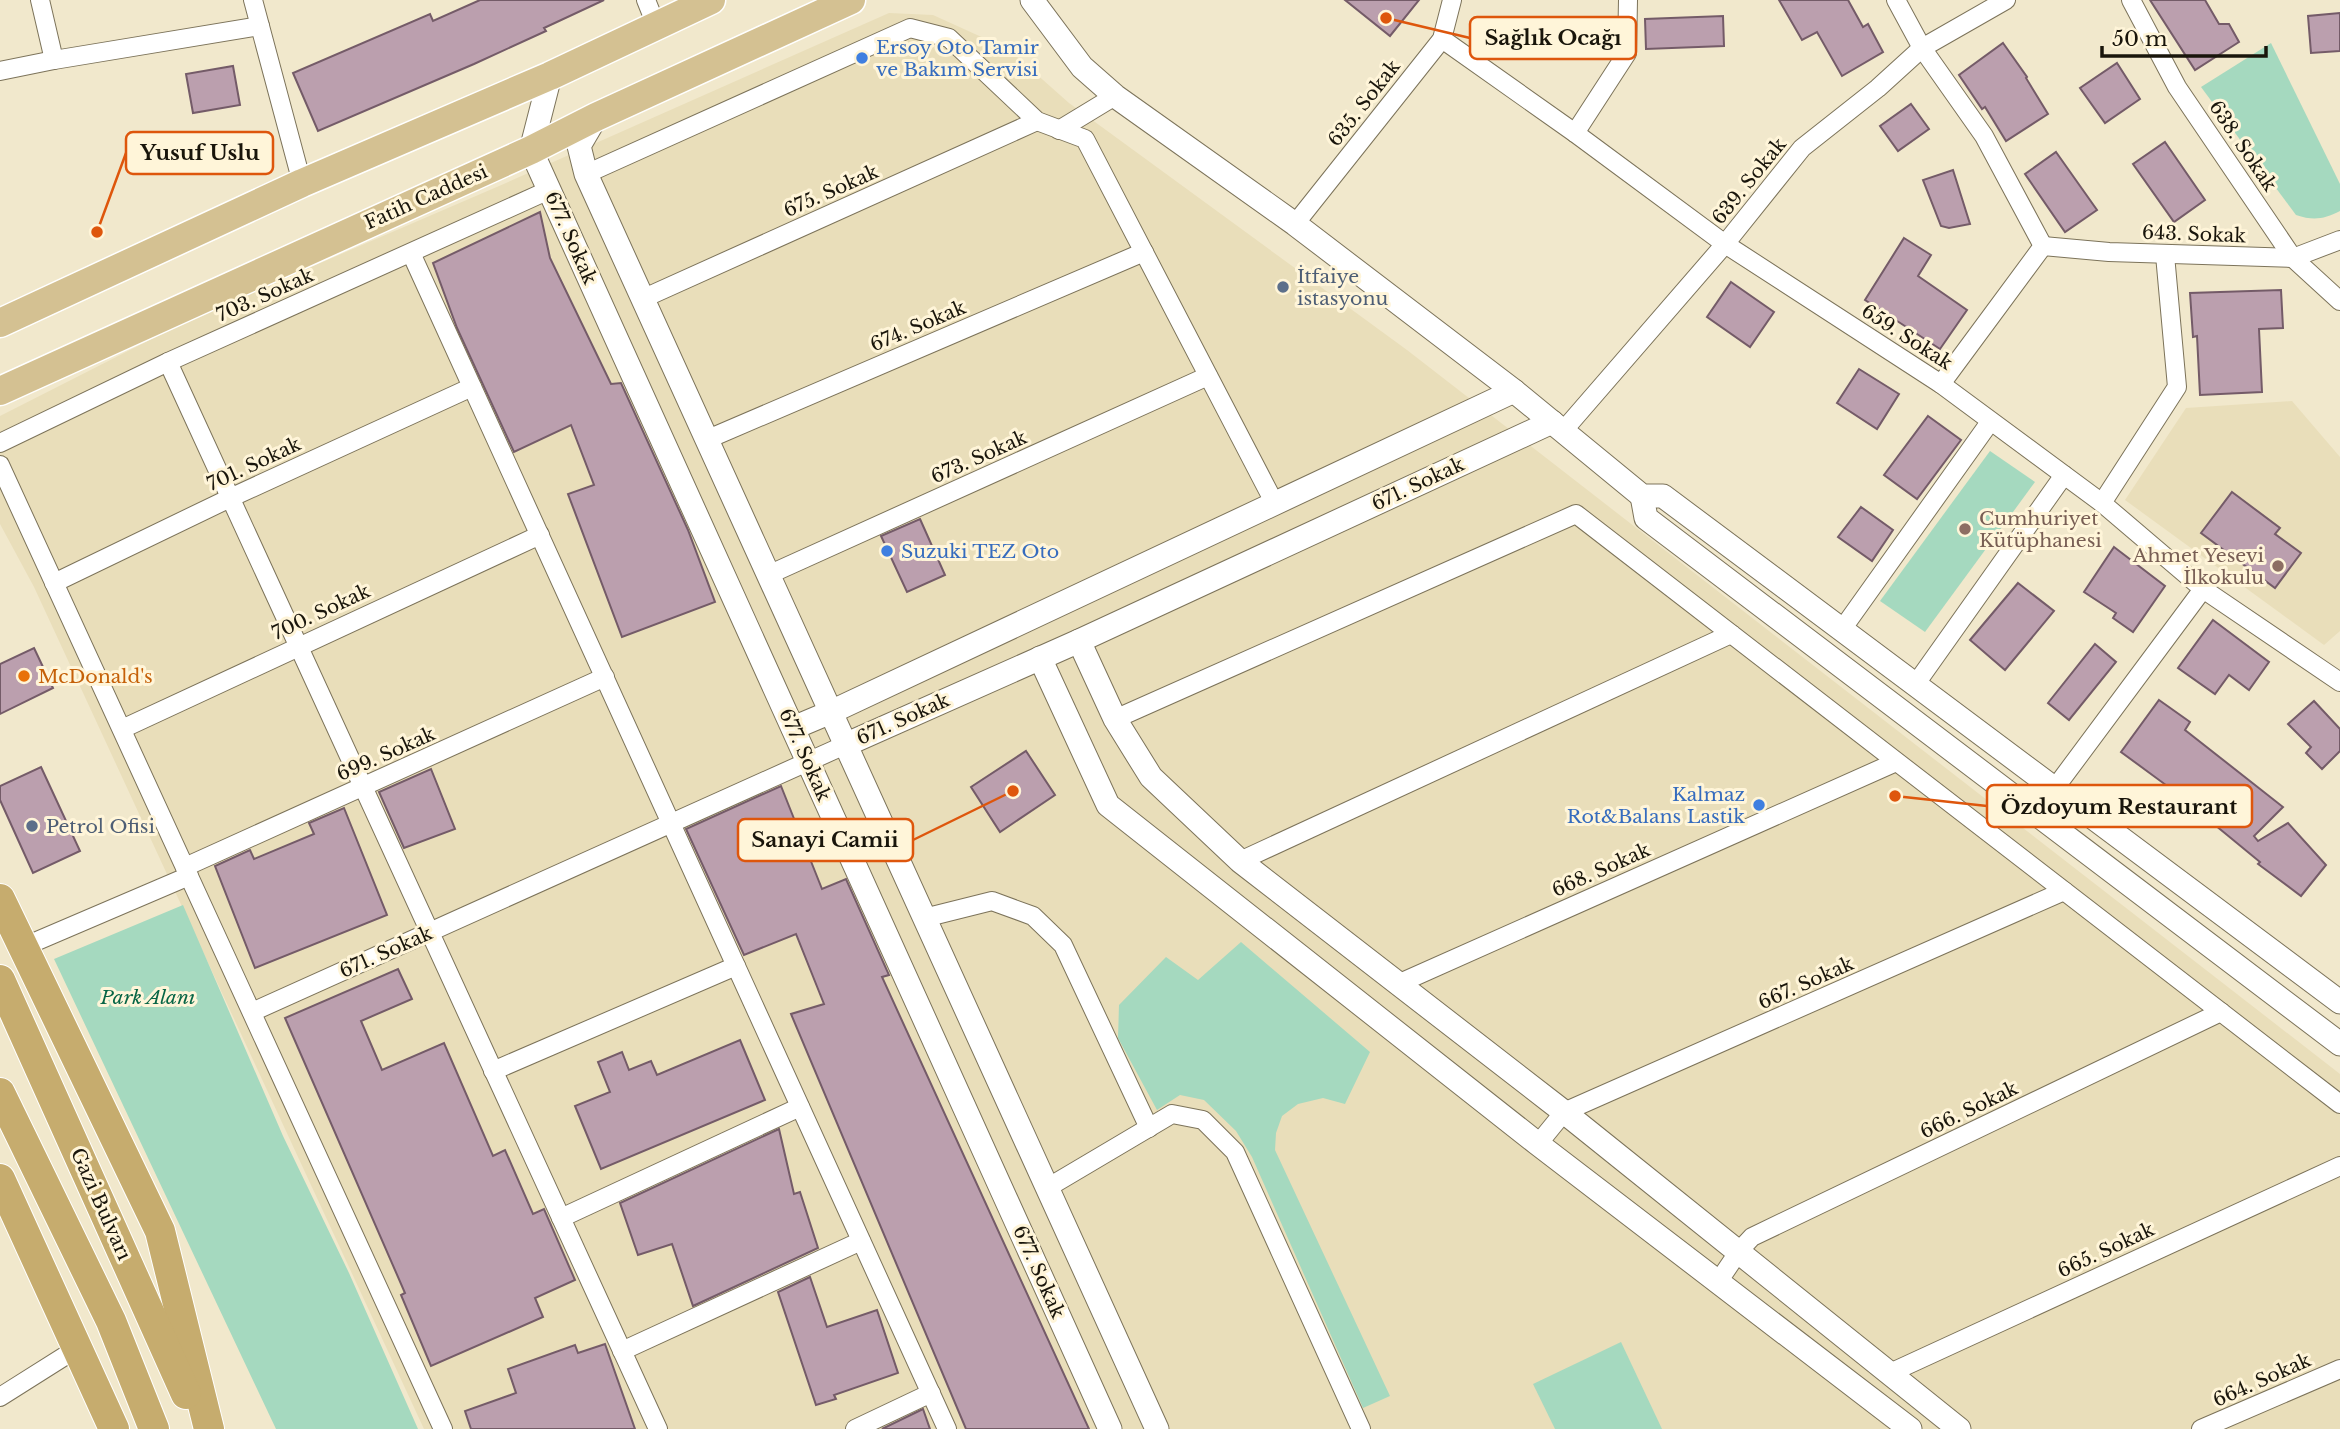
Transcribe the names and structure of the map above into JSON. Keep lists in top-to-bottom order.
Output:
{
  "streets": {
    "highway": ["Gazi Bulvarı"],
    "main road": ["Fatih Caddesi"],
    "street": [
      "635. Sokak",
      "638. Sokak",
      "639. Sokak",
      "675. Sokak",
      "643. Sokak",
      "677. Sokak",
      "703. Sokak",
      "674. Sokak",
      "659. Sokak",
      "673. Sokak",
      "701. Sokak",
      "671. Sokak",
      "700. Sokak",
      "699. Sokak",
      "668. Sokak",
      "667. Sokak",
      "666. Sokak",
      "665. Sokak",
      "664. Sokak"
    ]
  },
  "crossings": [
    ["635. Sokak", "659. Sokak"],
    ["638. Sokak", "643. Sokak"],
    ["639. Sokak", "659. Sokak"],
    ["639. Sokak", "671. Sokak"],
    ["675. Sokak", "677. Sokak"],
    ["Fatih Caddesi", "677. Sokak"],
    ["677. Sokak", "703. Sokak"],
    ["677. Sokak", "674. Sokak"],
    ["677. Sokak", "673. Sokak"],
    ["677. Sokak", "671. Sokak"]
  ],
  "parks": ["Park Alanı"],
  "places": [
    "Sağlık Ocağı",
    "Ersoy Oto Tamir ve Bakım Servisi",
    "Yusuf Uslu",
    "İtfaiye istasyonu",
    "Cumhuriyet Kütüphanesi",
    "Suzuki TEZ Oto",
    "Ahmet Yesevi İlkokulu",
    "McDonald's",
    "Sanayi Camii",
    "Özdoyum Restaurant",
    "Kalmaz Rot&Balans Lastik",
    "Petrol Ofisi"
  ],
  "scale_bar": "50 m"
}
